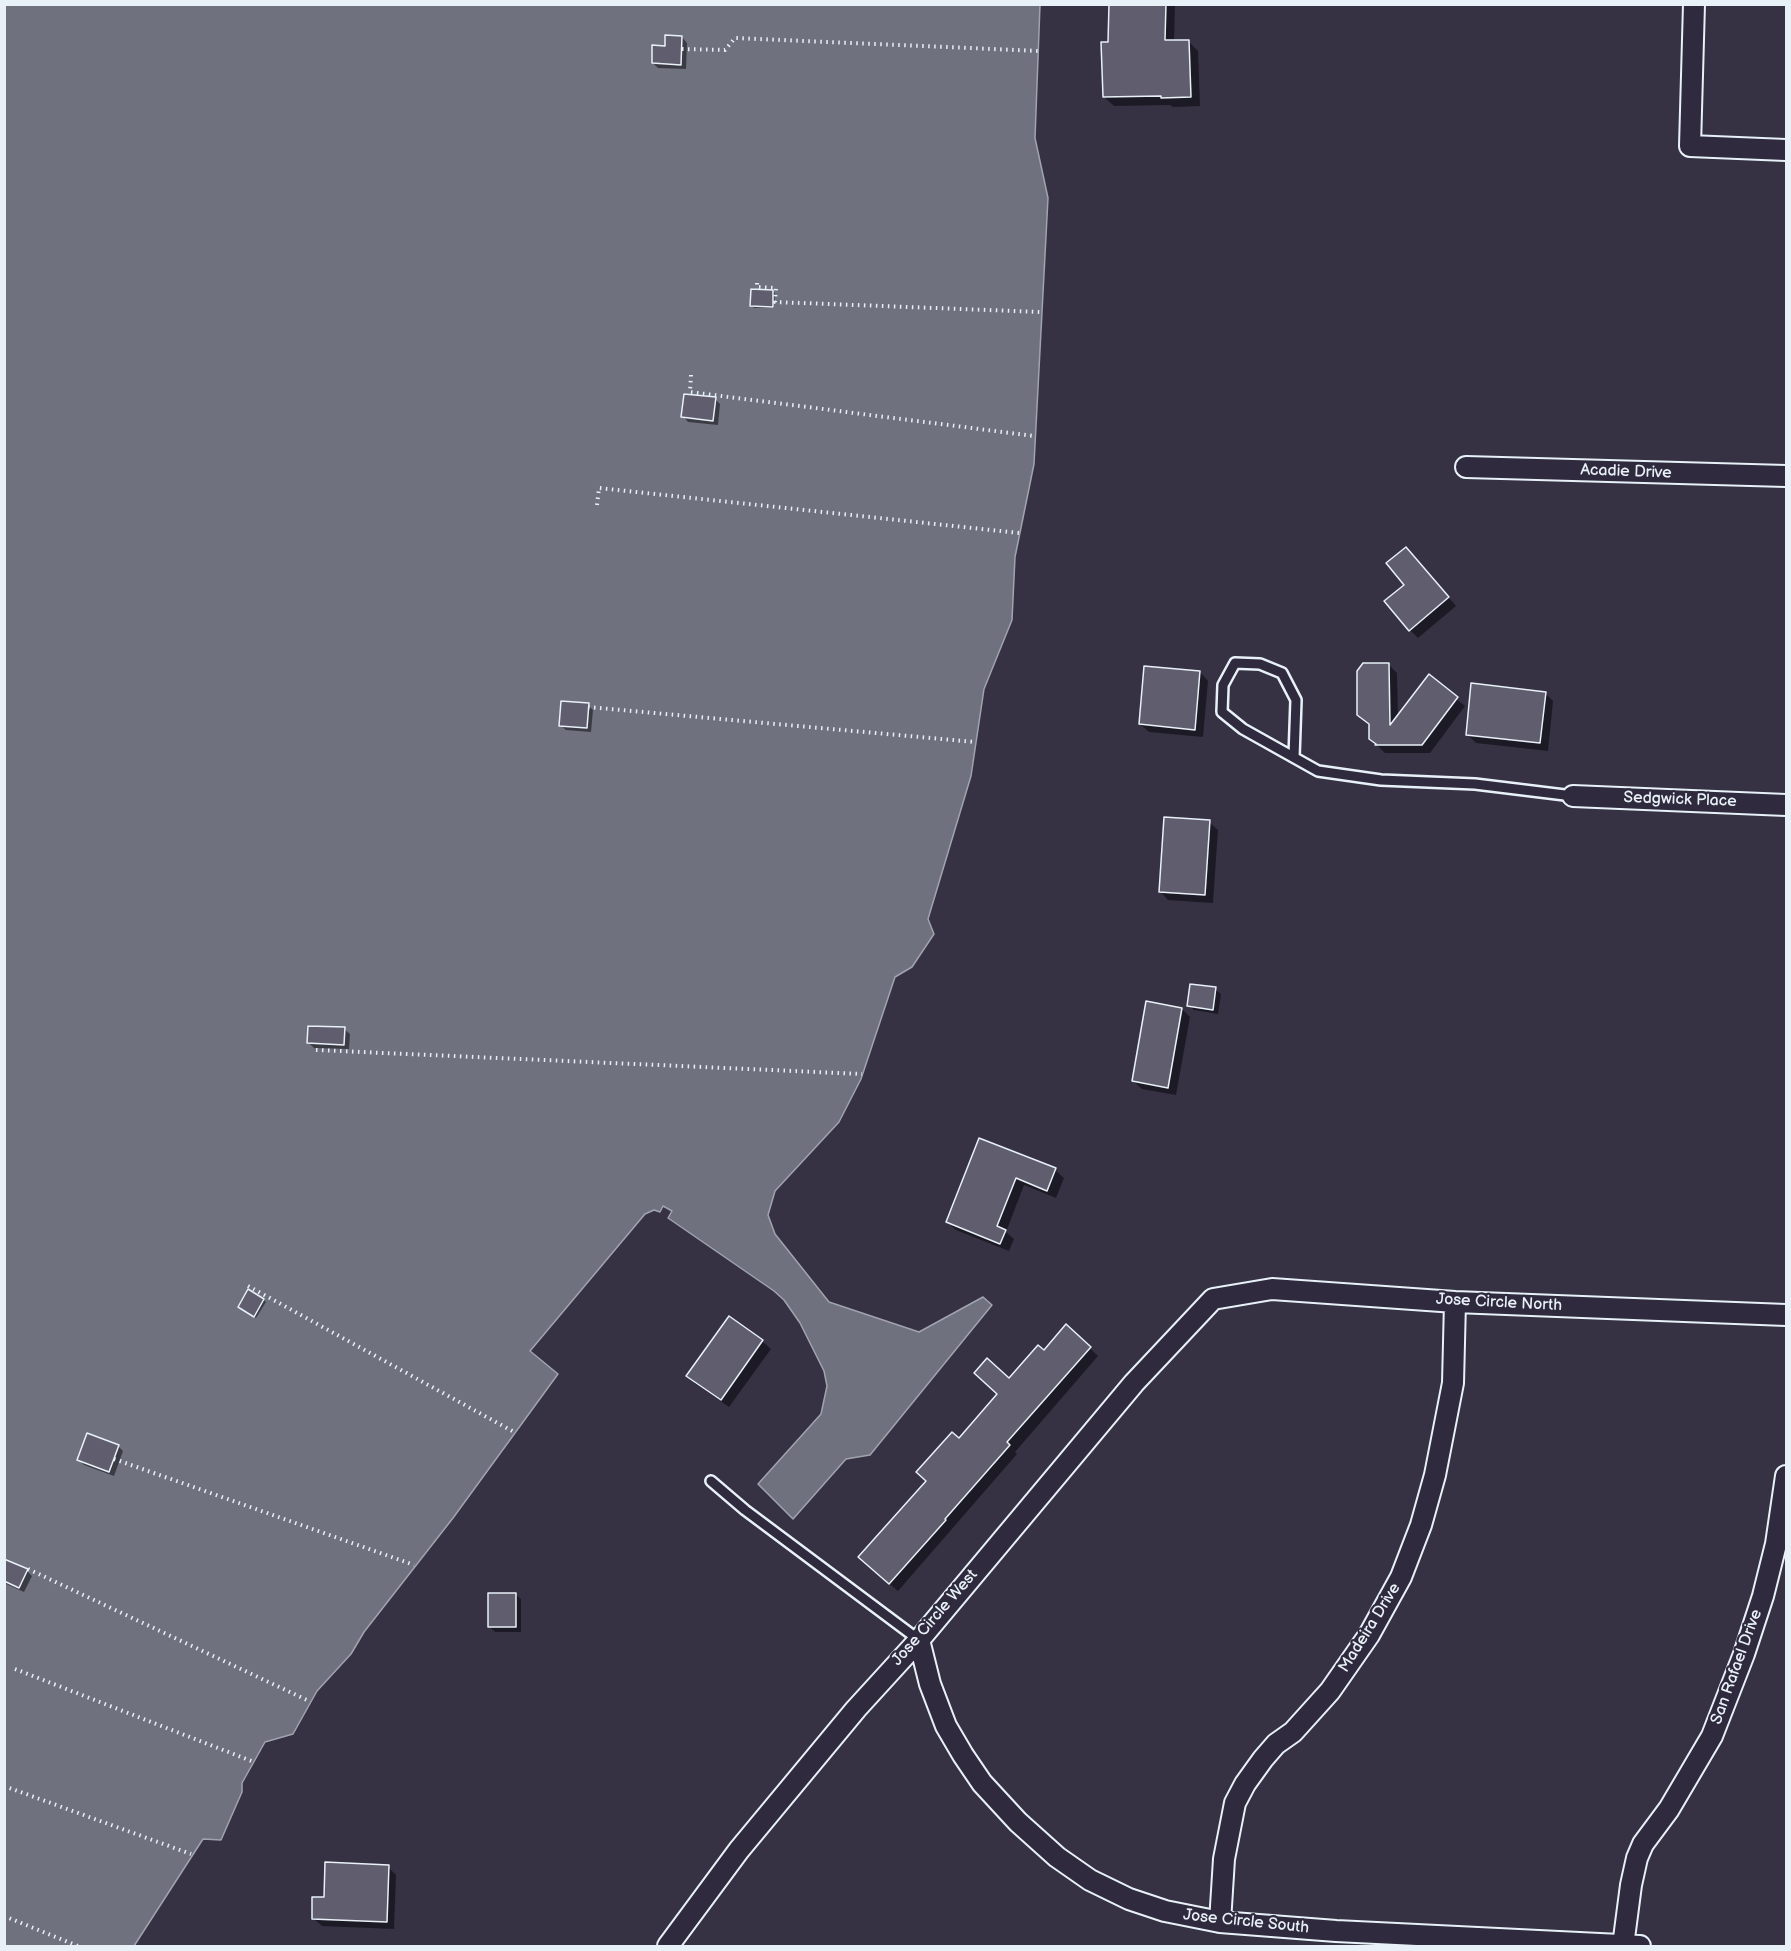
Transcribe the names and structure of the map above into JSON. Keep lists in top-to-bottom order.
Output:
{
  "streets": {
    "street": [
      "Acadie Drive",
      "Sedgwick Place",
      "Jose Circle North",
      "Jose Circle West",
      "Madeira Drive",
      "San Rafael Drive",
      "Jose Circle South"
    ]
  },
  "crossings": [
    ["Jose Circle North", "Jose Circle West"],
    ["Jose Circle North", "Madeira Drive"],
    ["Jose Circle West", "Jose Circle South"],
    ["Madeira Drive", "Jose Circle South"],
    ["San Rafael Drive", "Jose Circle South"]
  ]
}
